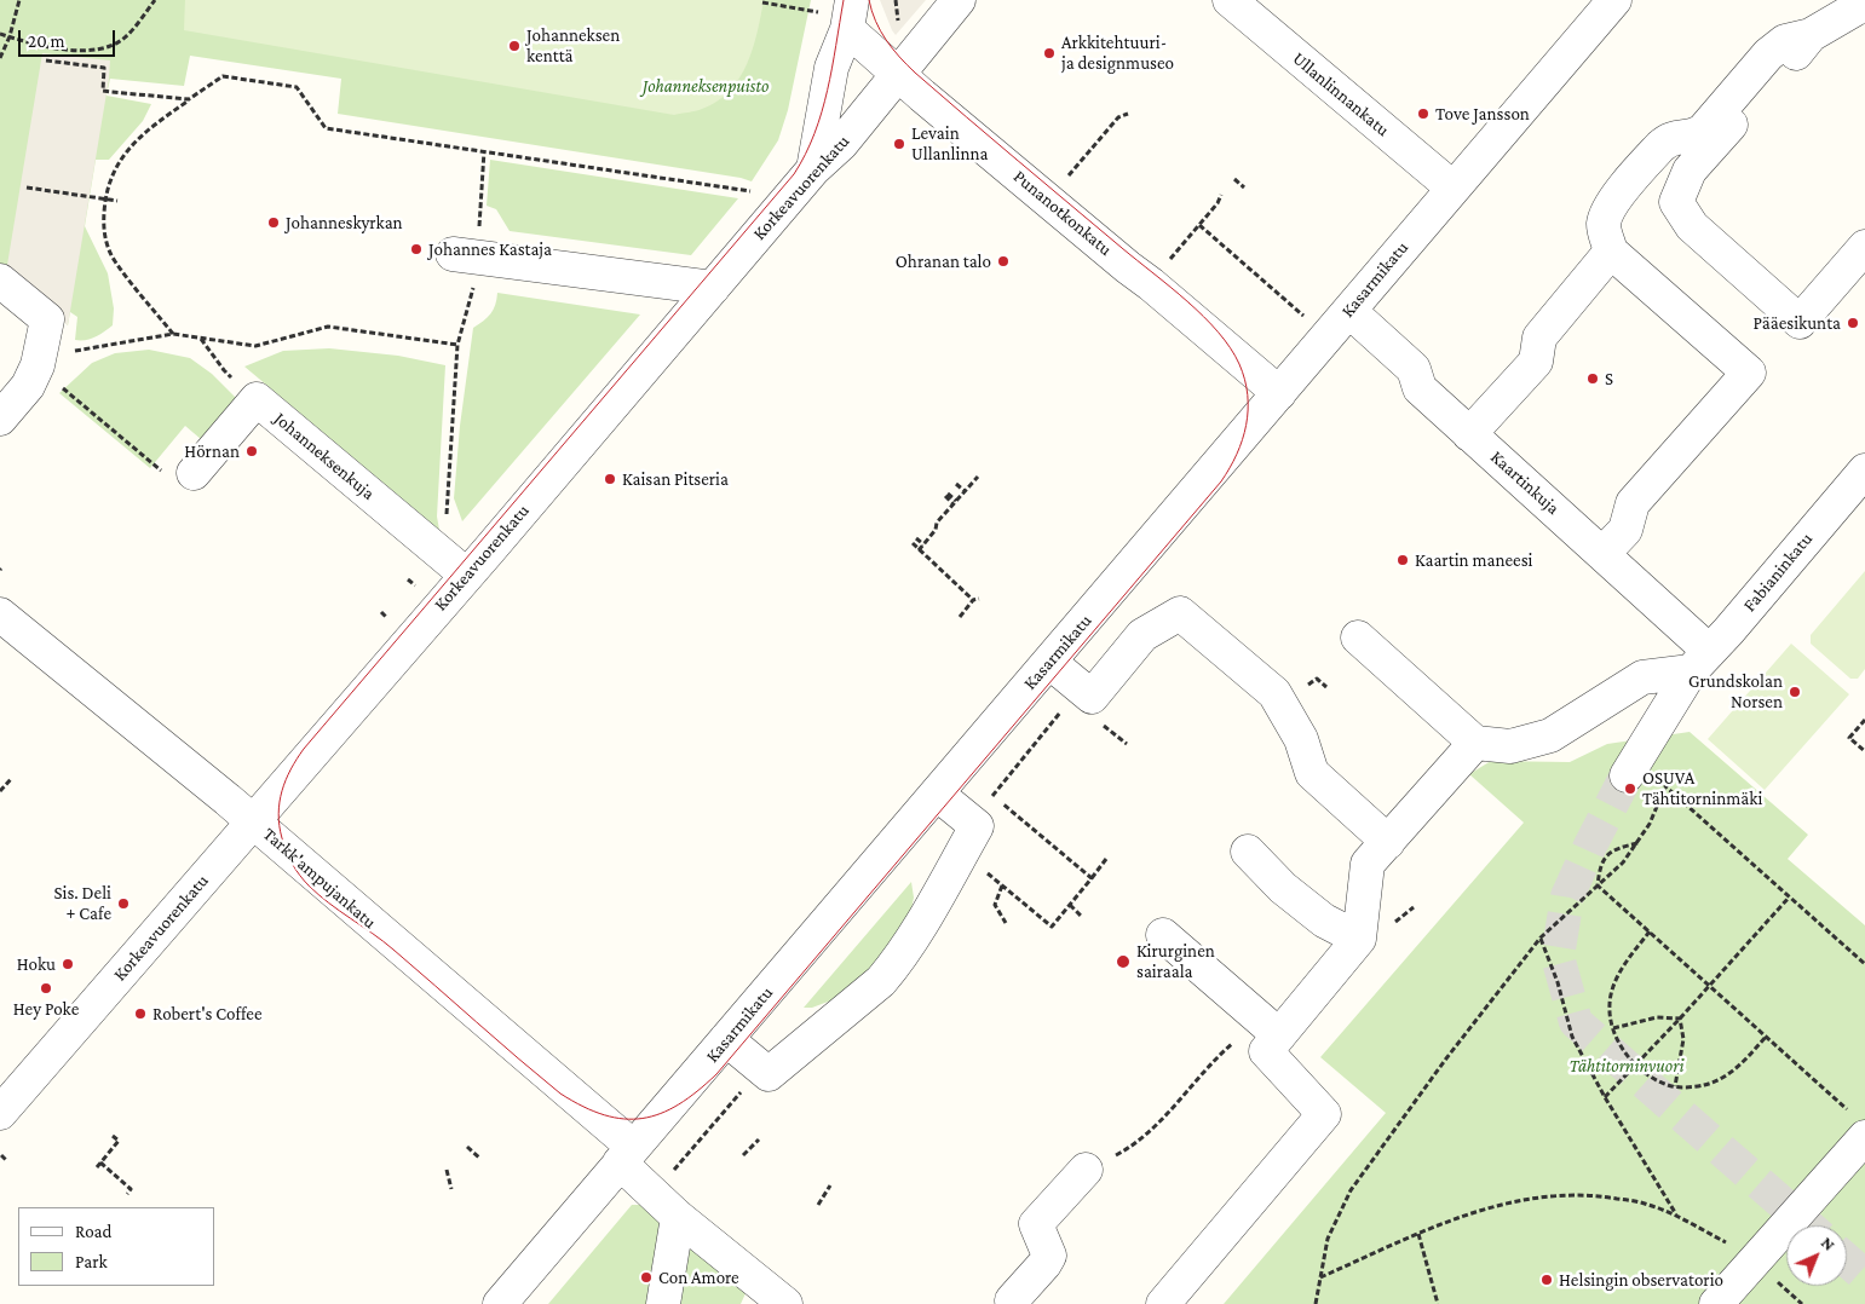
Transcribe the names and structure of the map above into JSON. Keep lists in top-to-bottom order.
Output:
{
  "streets": {
    "street": [
      "Ullanlinnankatu",
      "Korkeavuorenkatu",
      "Punanotkonkatu",
      "Kasarmikatu",
      "Johanneksenkuja",
      "Kaartinkuja",
      "Fabianinkatu",
      "Tarkk'ampujankatu"
    ]
  },
  "crossings": [
    ["Ullanlinnankatu", "Kasarmikatu"],
    ["Korkeavuorenkatu", "Punanotkonkatu"],
    ["Korkeavuorenkatu", "Johanneksenkuja"],
    ["Korkeavuorenkatu", "Tarkk'ampujankatu"],
    ["Punanotkonkatu", "Kasarmikatu"],
    ["Kasarmikatu", "Kaartinkuja"],
    ["Kasarmikatu", "Tarkk'ampujankatu"],
    ["Kaartinkuja", "Fabianinkatu"]
  ],
  "parks": ["Johanneksenpuisto", "Tähtitorninvuori"],
  "places": [
    "Johanneksen kenttä",
    "Arkkitehtuuri- ja designmuseo",
    "Tove Jansson",
    "Levain Ullanlinna",
    "Johanneskyrkan",
    "Johannes Kastaja",
    "Ohranan talo",
    "Pääesikunta",
    "S",
    "Hörnan",
    "Kaisan Pitseria",
    "Kaartin maneesi",
    "Grundskolan Norsen",
    "OSUVA Tähtitorninmäki",
    "Sis. Deli + Cafe",
    "Kirurginen sairaala",
    "Hoku",
    "Hey Poke",
    "Robert's Coffee",
    "Con Amore",
    "Helsingin observatorio"
  ],
  "legend": ["Road", "Park"],
  "scale_bar": "20 m",
  "north": "top right"
}
